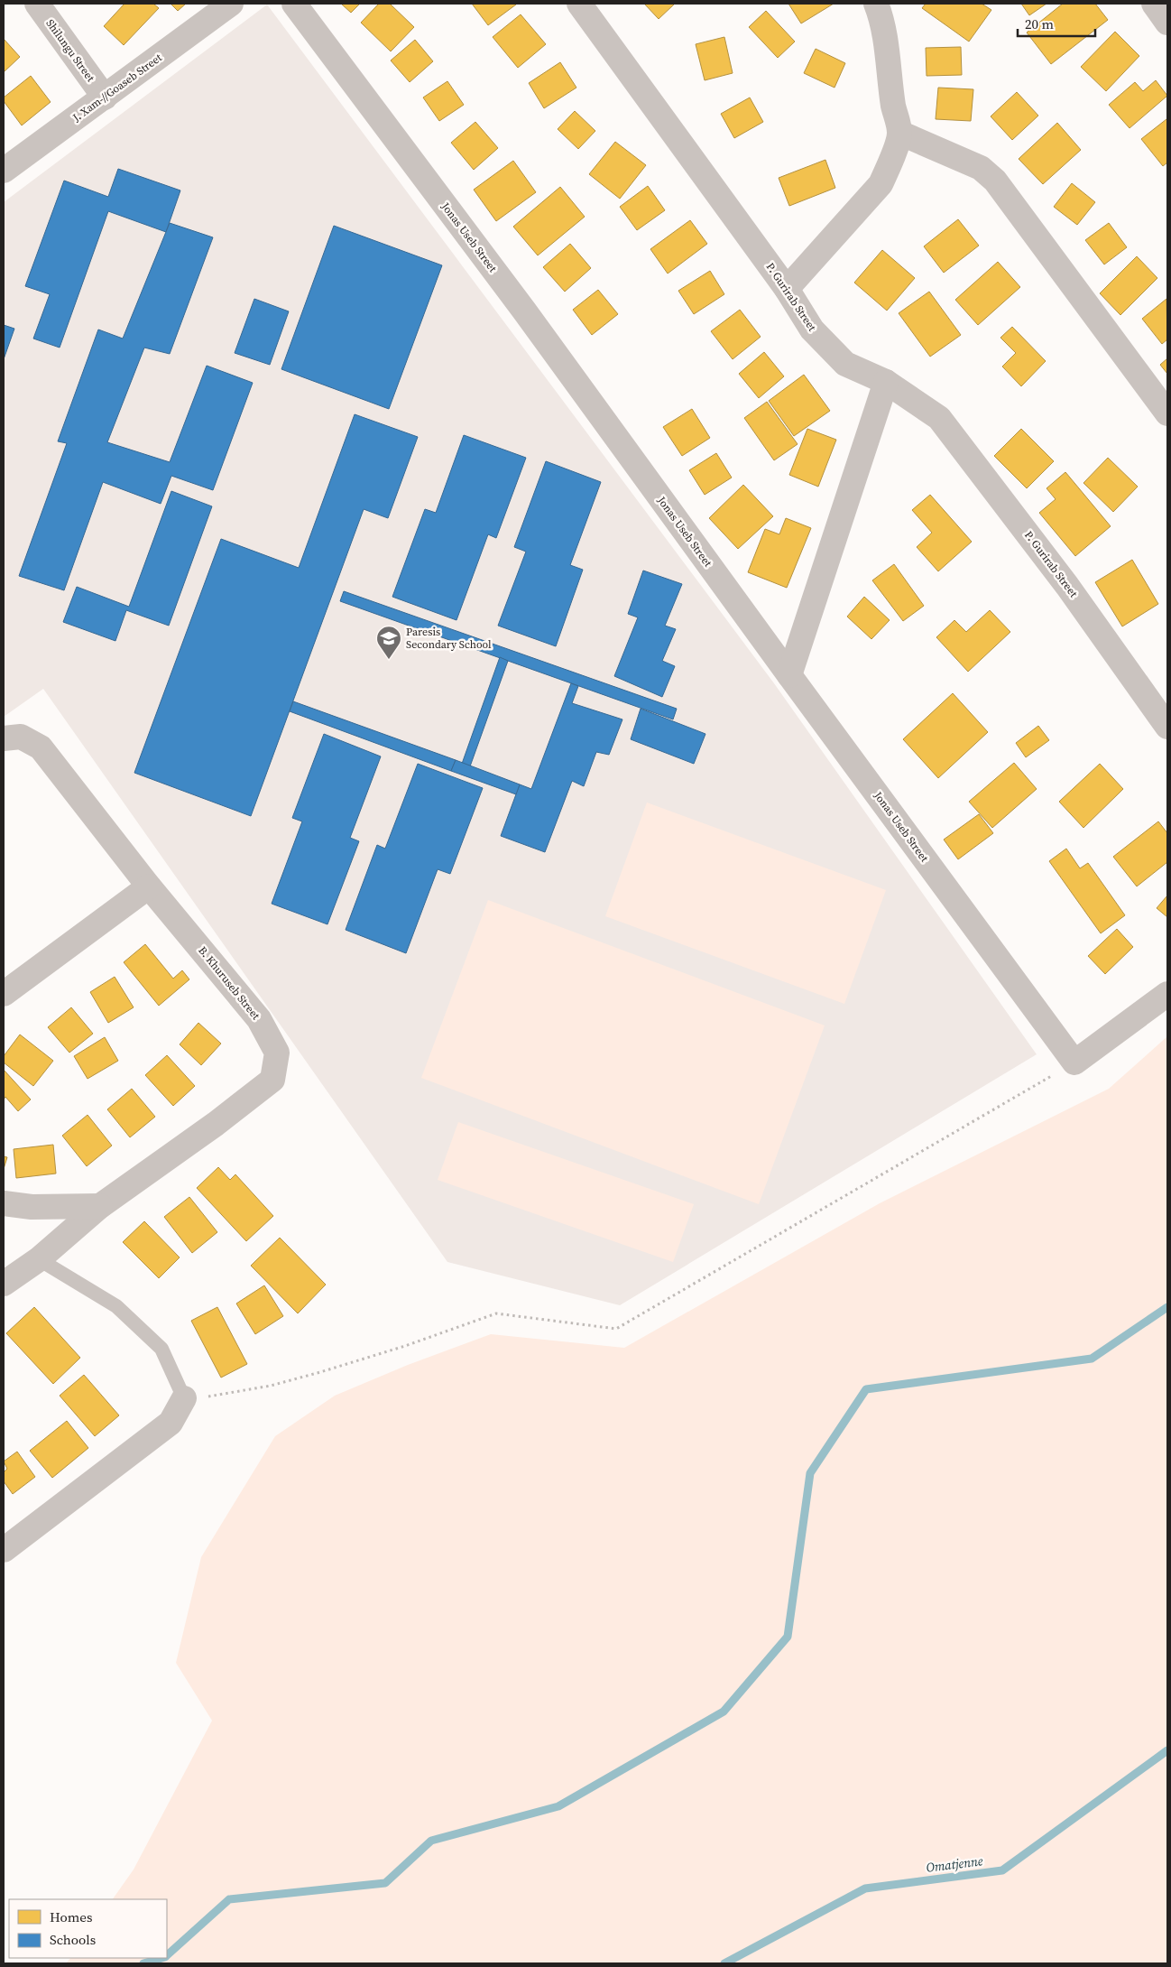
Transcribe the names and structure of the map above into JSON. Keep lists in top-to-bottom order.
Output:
{
  "streets": {
    "street": [
      "Shilungu Street",
      "J. Xam-//Goaseb Street",
      "Jonas Useb Street",
      "P. Gurirab Street",
      "B. Khuruseb Street"
    ]
  },
  "crossings": [
    ["Shilungu Street", "J. Xam-//Goaseb Street"]
  ],
  "water": ["Omatjenne"],
  "places": {
    "school or university": ["Paresis Secondary School"]
  },
  "legend": ["Homes", "Schools"],
  "scale_bar": "20 m"
}
